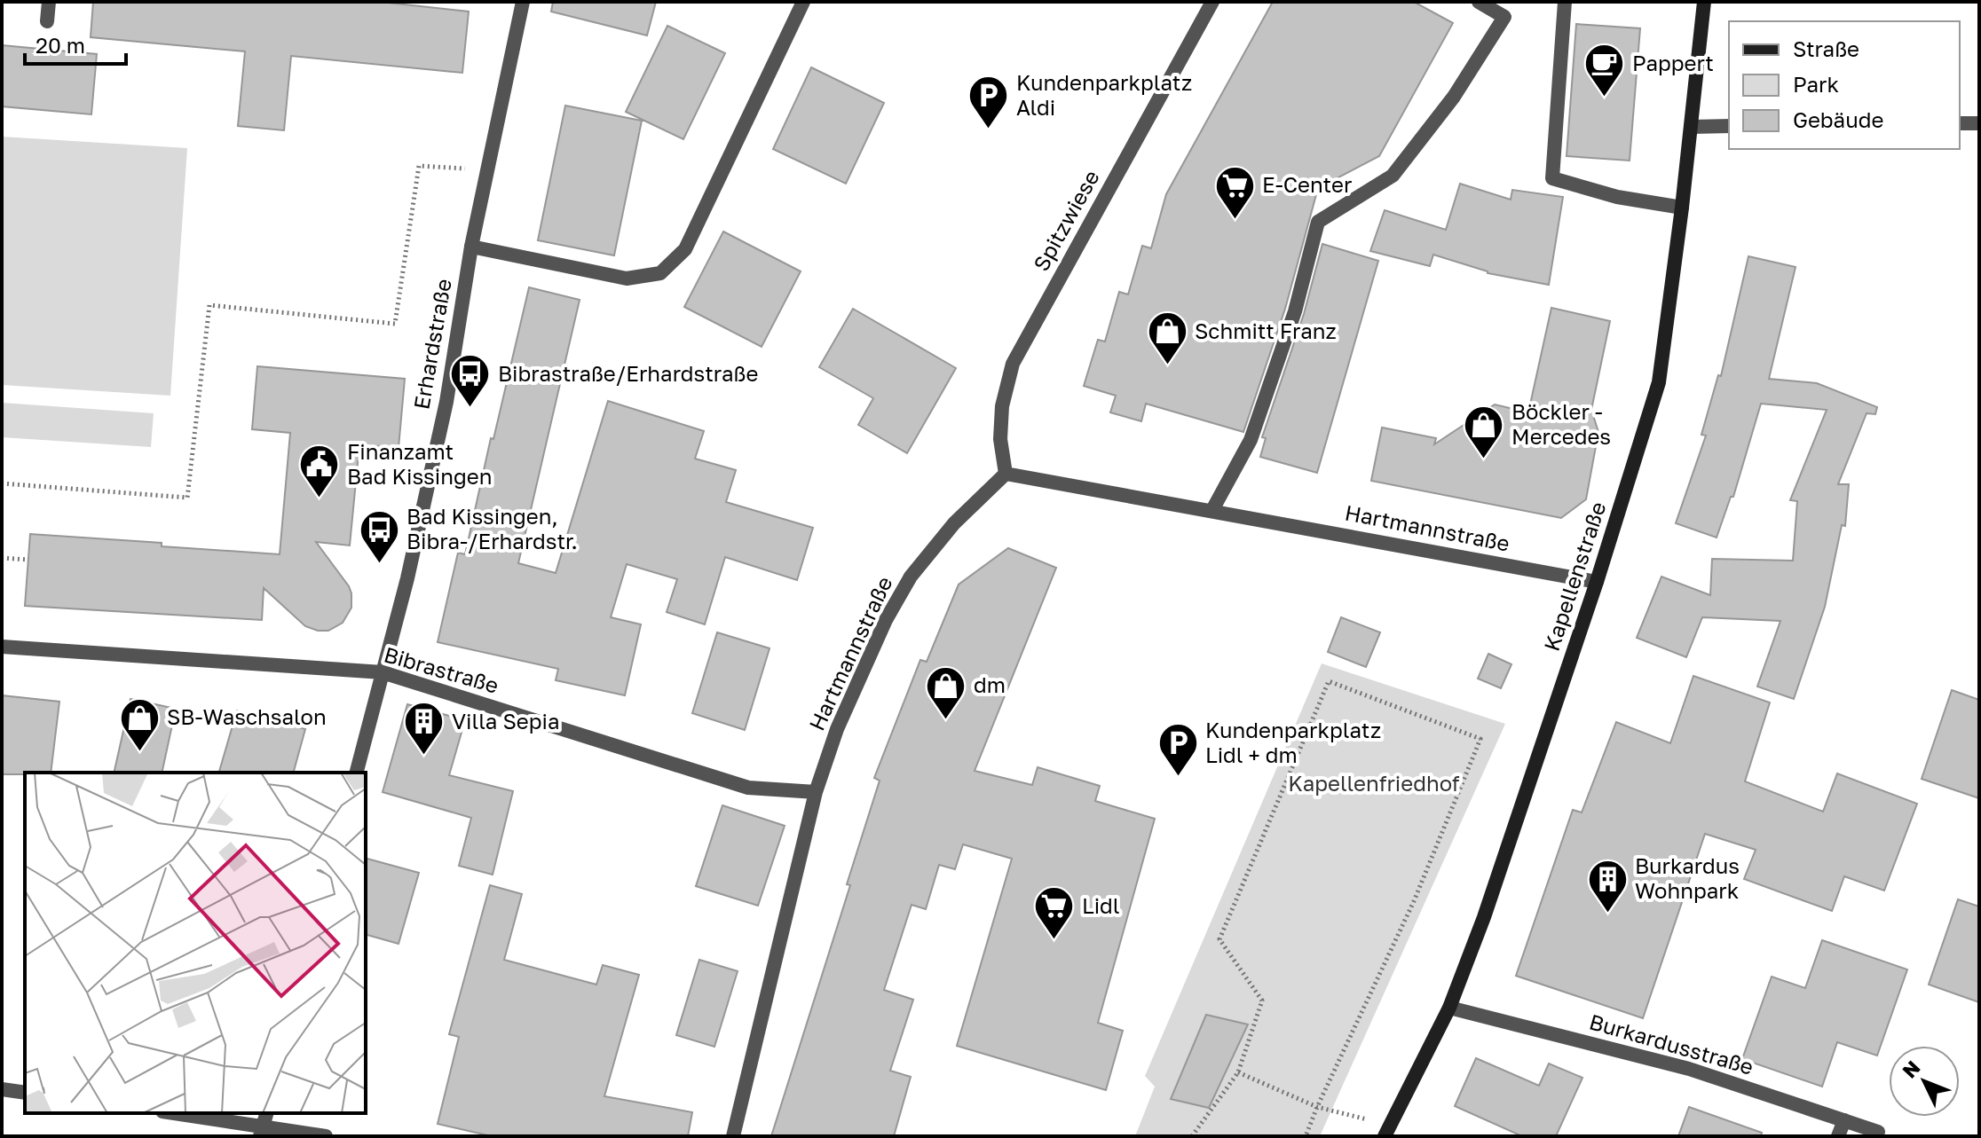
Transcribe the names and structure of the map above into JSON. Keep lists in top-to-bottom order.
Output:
{
  "streets": {
    "street": [
      "Spitzwiese",
      "Erhardstraße",
      "Hartmannstraße",
      "Kapellenstraße",
      "Bibrastraße",
      "Burkardusstraße"
    ]
  },
  "crossings": [
    ["Spitzwiese", "Hartmannstraße"],
    ["Erhardstraße", "Bibrastraße"],
    ["Hartmannstraße", "Kapellenstraße"],
    ["Hartmannstraße", "Bibrastraße"],
    ["Kapellenstraße", "Burkardusstraße"]
  ],
  "parks": ["Kapellenfriedhof"],
  "places": {
    "cafe": ["Pappert"],
    "parking": ["Kundenparkplatz Aldi", "Kundenparkplatz Lidl + dm"],
    "supermarket": ["E-Center", "Lidl"],
    "shop": [
      "Schmitt Franz",
      "Böckler - Mercedes",
      "dm",
      "SB-Waschsalon"
    ],
    "bus stop": ["Bibrastraße/Erhardstraße", "Bad Kissingen, Bibra-/Erhardstr."],
    "public building": ["Finanzamt Bad Kissingen"],
    "building": ["Villa Sepia", "Burkardus Wohnpark"]
  },
  "legend": ["Straße", "Park", "Gebäude"],
  "scale_bar": "20 m",
  "north": "top left"
}
